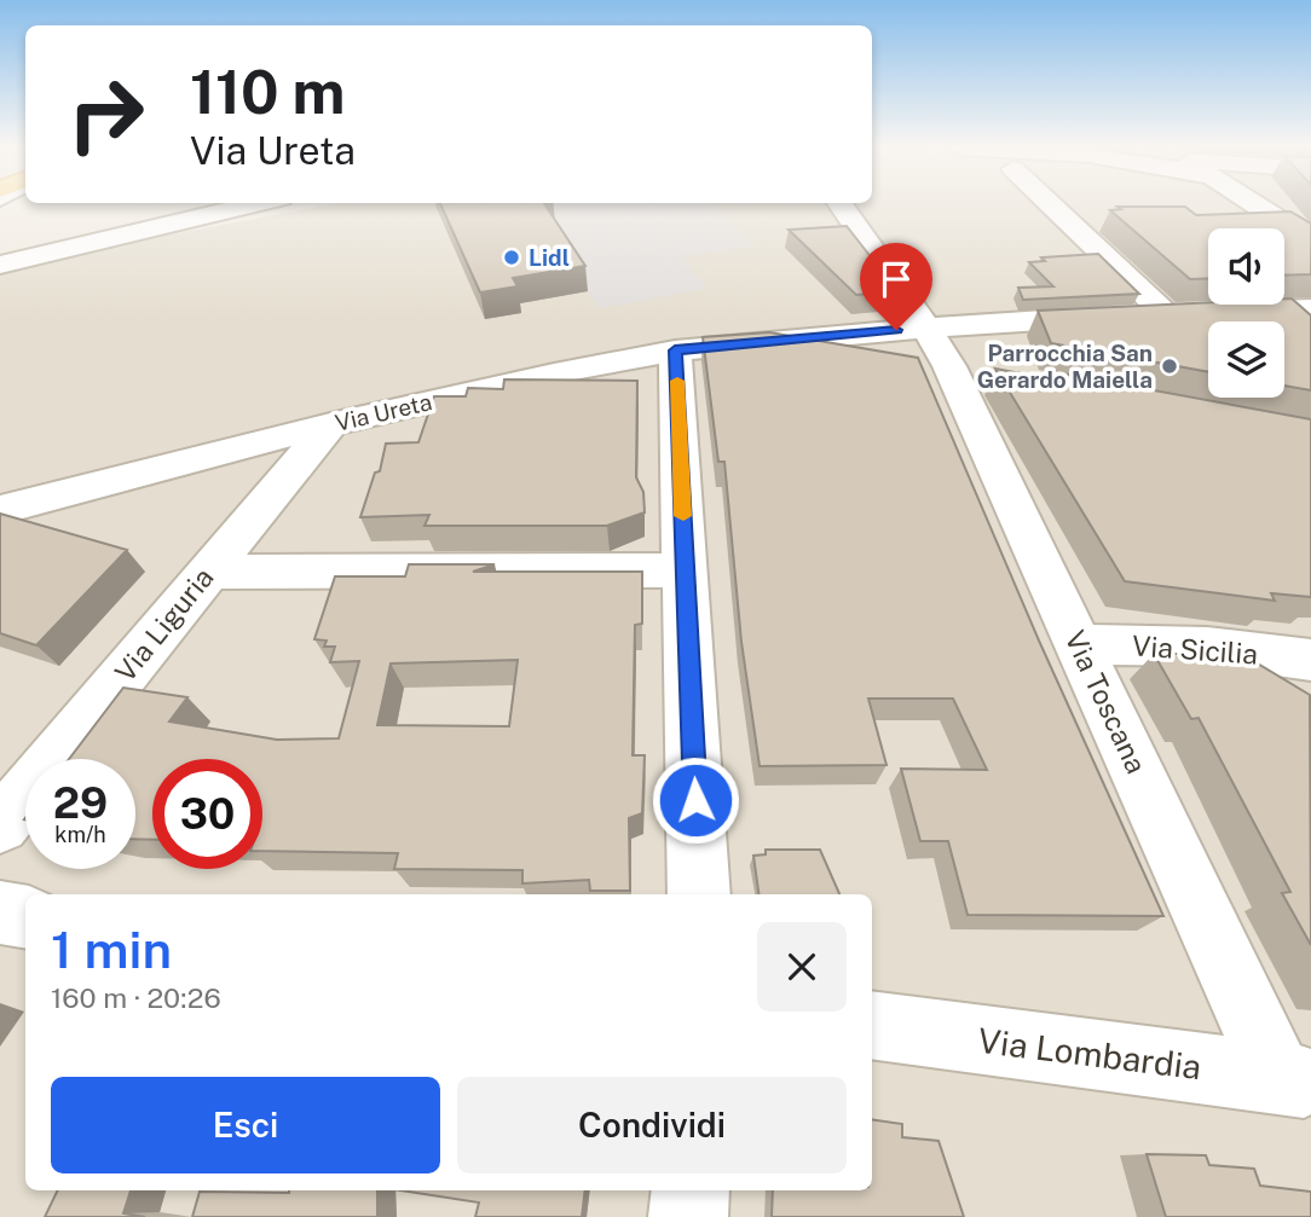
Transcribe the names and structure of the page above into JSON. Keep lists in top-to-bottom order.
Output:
{
  "streets": {
    "street": [
      "Via Ureta",
      "Via Liguria",
      "Via Sicilia",
      "Via Toscana",
      "Via Lombardia"
    ]
  },
  "crossings": [
    ["Via Ureta", "Via Liguria"],
    ["Via Ureta", "Via Toscana"],
    ["Via Sicilia", "Via Toscana"],
    ["Via Toscana", "Via Lombardia"]
  ],
  "places": ["Lidl", "Parrocchia San Gerardo Maiella"],
  "page": {
    "turn": ["110 m", "Via Ureta"],
    "speed": "29 km/h",
    "limit": "30",
    "heading": ["1 min", "160 m · 20:26"],
    "buttons": ["Esci", "Condividi"]
  }
}
